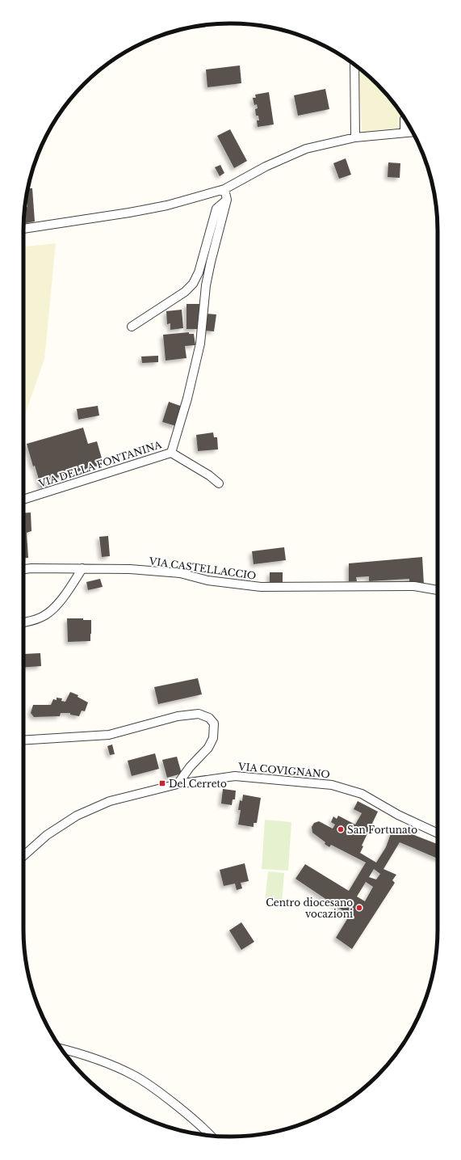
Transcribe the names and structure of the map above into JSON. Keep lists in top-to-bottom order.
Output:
{
  "streets": {
    "street": ["VIA DELLA FONTANINA", "VIA CASTELLACCIO", "VIA COVIGNANO"]
  },
  "places": {
    "transit": ["Del Cerreto"],
    "other": ["San Fortunato", "Centro diocesano vocazioni"]
  }
}
